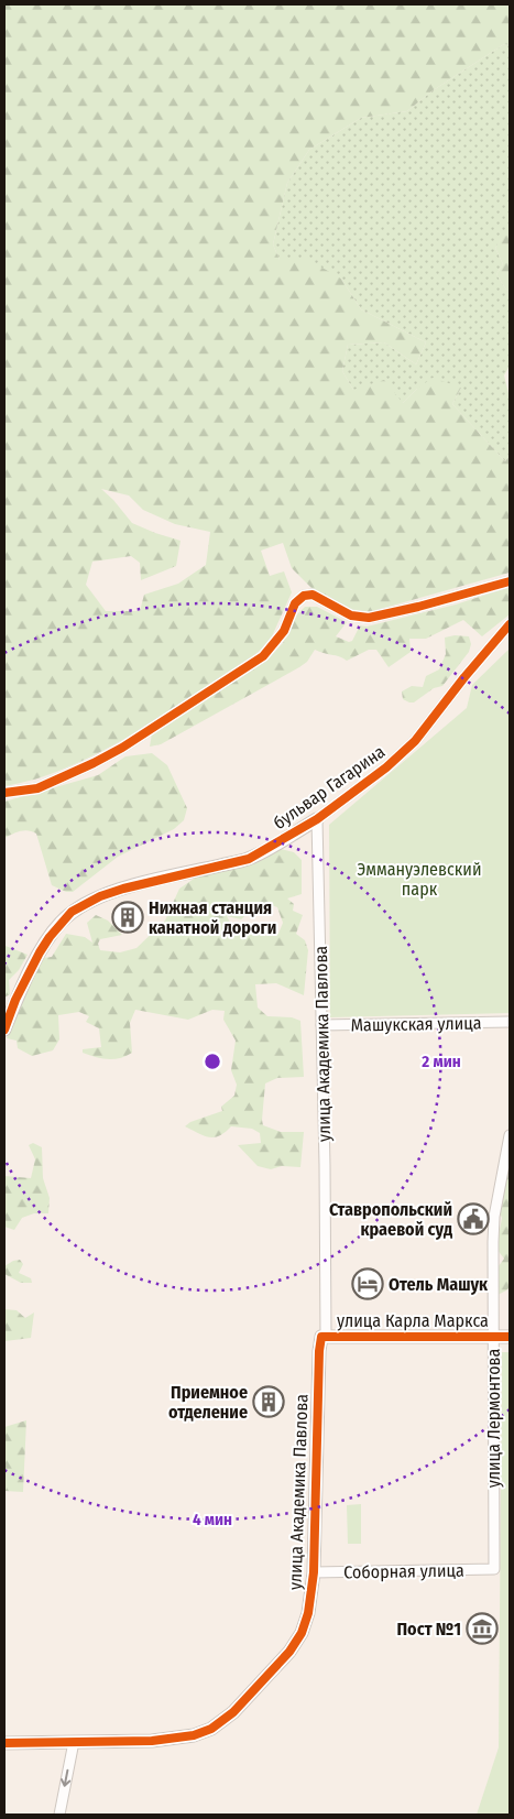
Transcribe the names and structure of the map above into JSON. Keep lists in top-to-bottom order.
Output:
{
  "streets": {
    "street": [
      "бульвар Гагарина",
      "Машукская улица",
      "улица Академика Павлова",
      "улица Карла Маркса",
      "улица Лермонтова",
      "Соборная улица"
    ]
  },
  "crossings": [
    ["бульвар Гагарина", "улица Академика Павлова"],
    ["Машукская улица", "улица Академика Павлова"],
    ["улица Академика Павлова", "улица Карла Маркса"],
    ["улица Академика Павлова", "Соборная улица"],
    ["улица Карла Маркса", "улица Лермонтова"],
    ["улица Лермонтова", "Соборная улица"]
  ],
  "parks": ["Эммануэлевский парк"],
  "places": {
    "building": ["Нижная станция канатной дороги", "Приемное отделение"],
    "public building": ["Ставропольский краевой суд"],
    "hotel": ["Отель Машук"],
    "museum": ["Пост №1"]
  },
  "rings": ["2 мин", "4 мин"]
}
